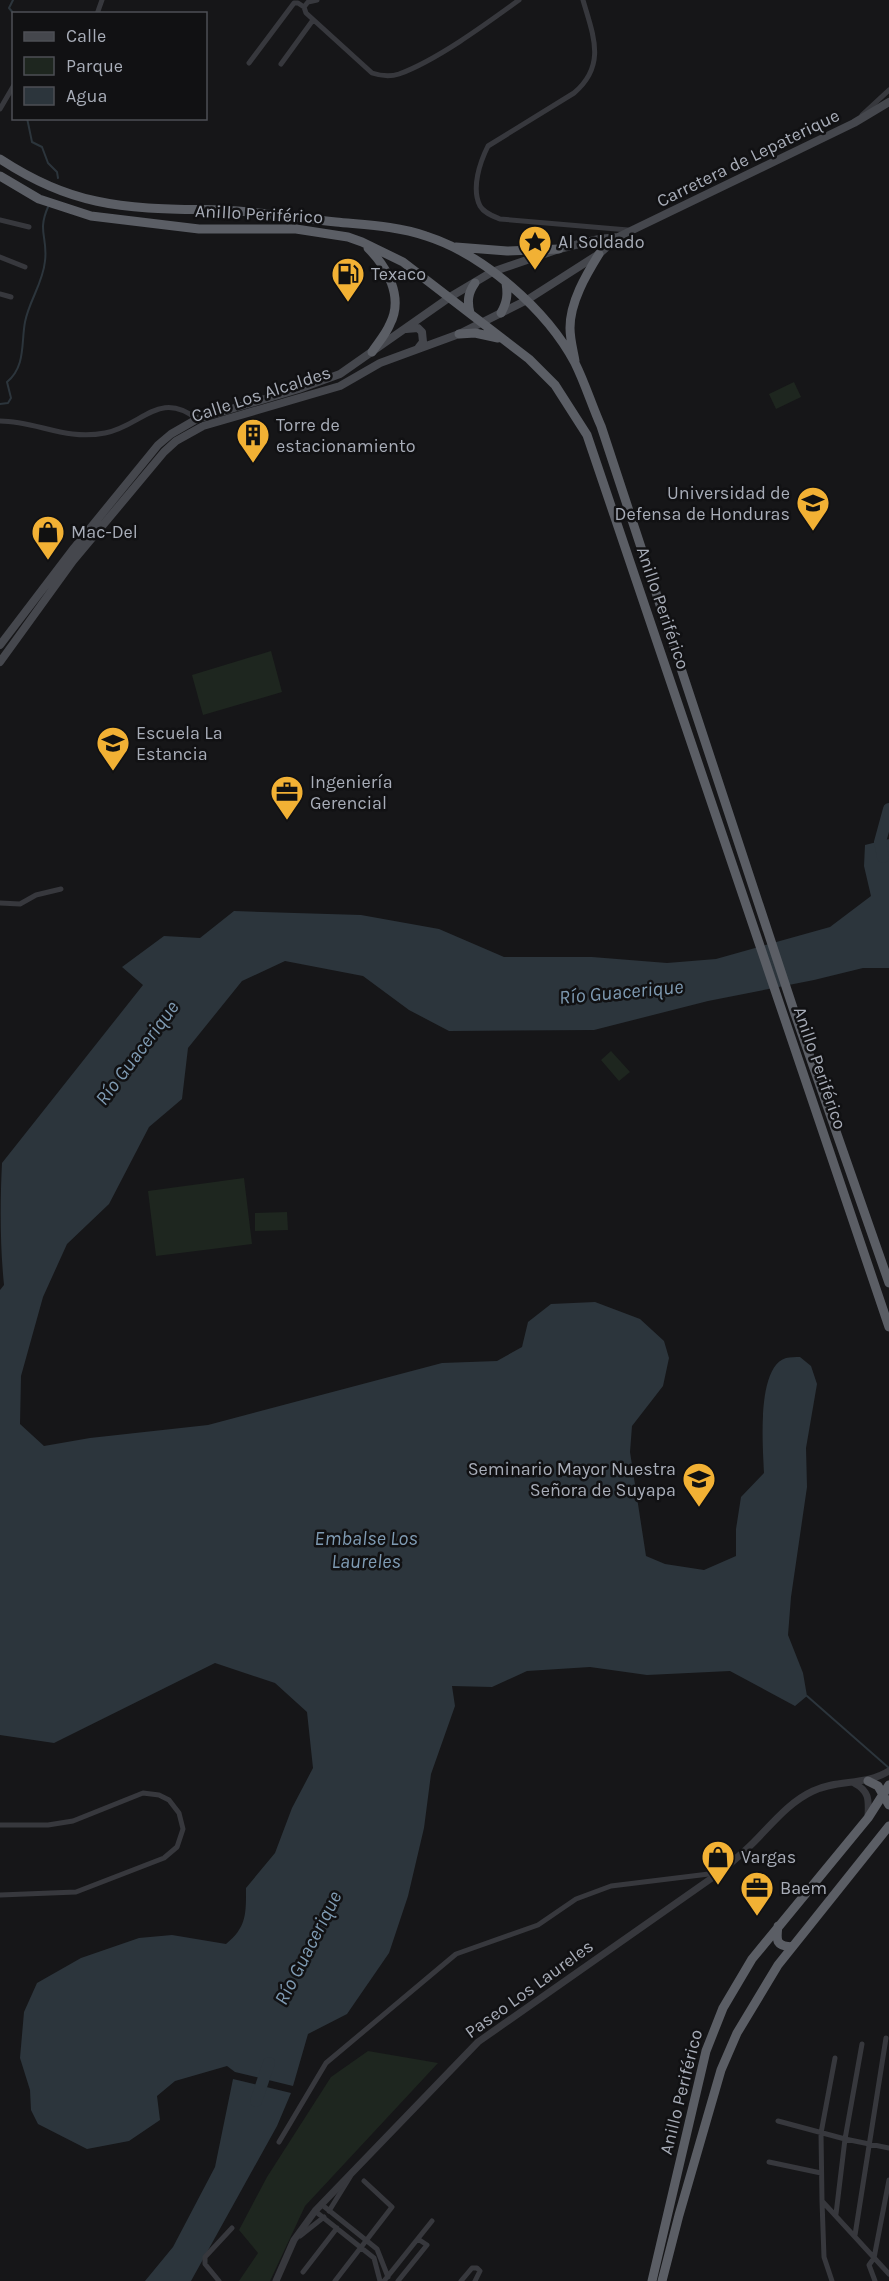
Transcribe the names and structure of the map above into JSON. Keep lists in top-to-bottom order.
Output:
{
  "streets": {
    "highway": ["Anillo Periférico"],
    "main road": ["Carretera de Lepaterique", "Calle Los Alcaldes"],
    "street": ["Paseo Los Laureles"]
  },
  "crossings": [
    ["Carretera de Lepaterique", "Anillo Periférico"],
    ["Carretera de Lepaterique", "Calle Los Alcaldes"],
    ["Anillo Periférico", "Calle Los Alcaldes"]
  ],
  "water": ["Río Guacerique", "Embalse Los Laureles"],
  "places": {
    "place": ["Al Soldado"],
    "fuel station": ["Texaco"],
    "building": ["Torre de estacionamiento"],
    "school or university": ["Universidad de Defensa de Honduras", "Escuela La Estancia", "Seminario Mayor Nuestra Señora de Suyapa"],
    "shop": ["Mac-Del", "Vargas"],
    "office": ["Ingeniería Gerencial", "Baem"]
  },
  "legend": ["Calle", "Parque", "Agua"]
}
